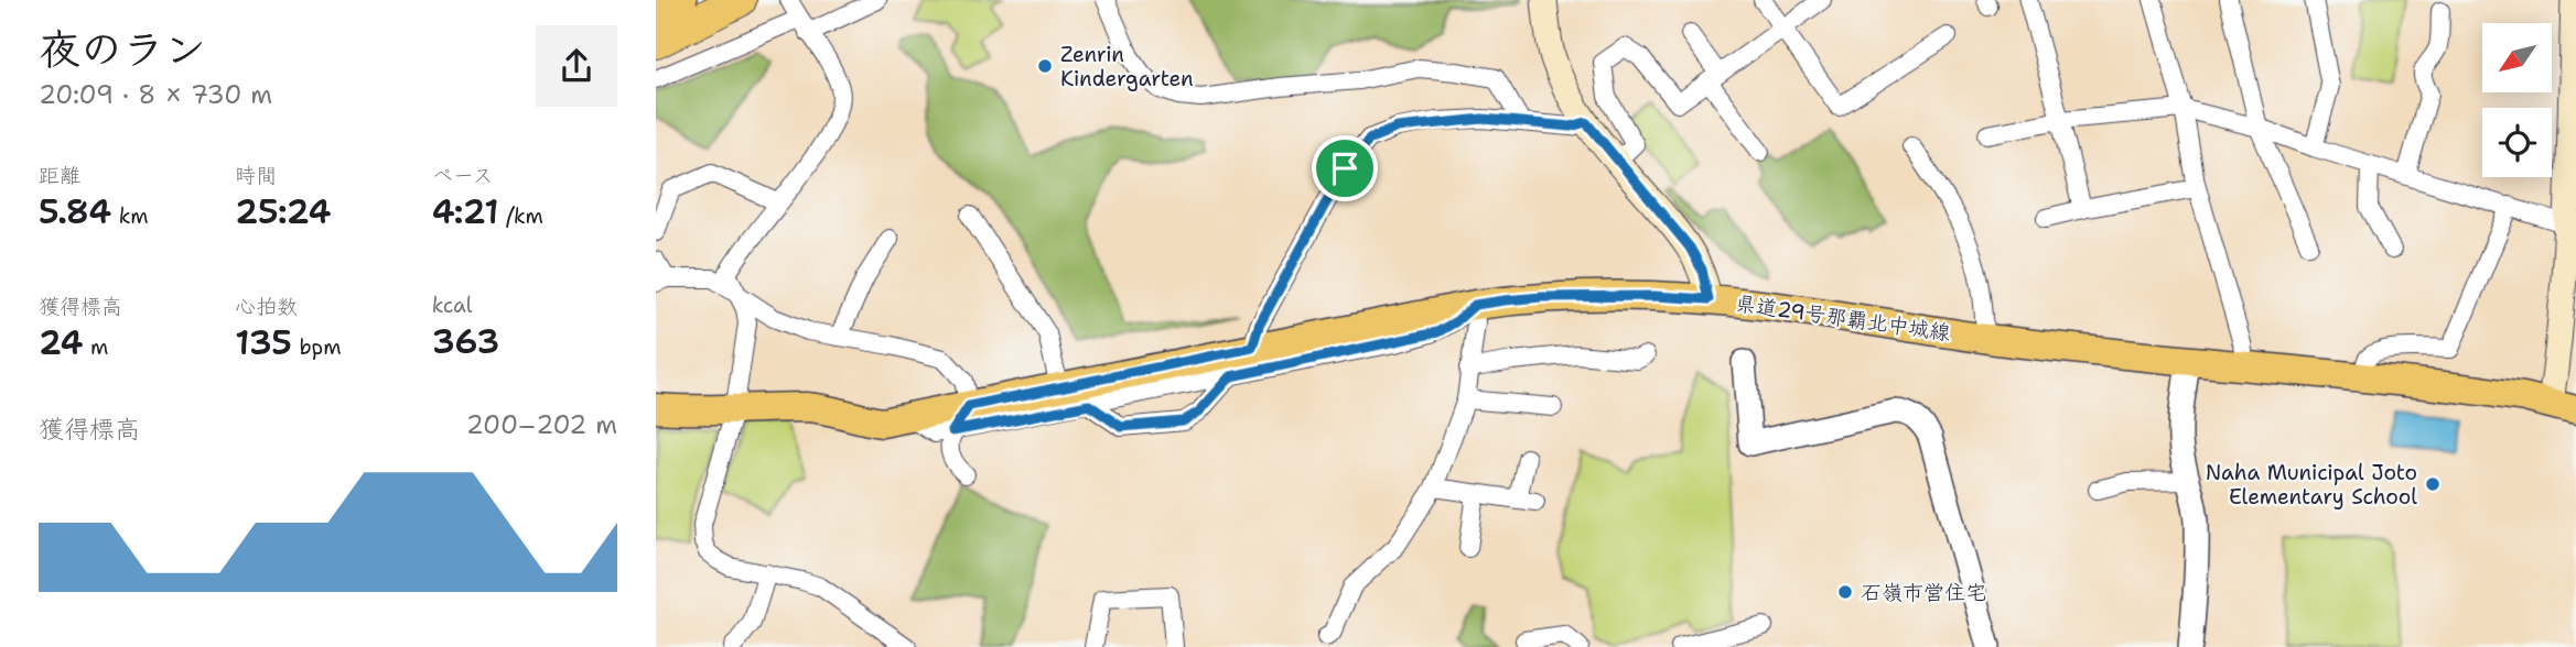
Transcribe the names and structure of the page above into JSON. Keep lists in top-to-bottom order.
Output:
{
  "streets": {
    "main road": ["県道29号那覇北中城線"]
  },
  "places": ["Zenrin Kindergarten", "Naha Municipal Joto Elementary School", "石嶺市営住宅"],
  "north": "bottom left",
  "page": {
    "heading": ["夜のラン", "20:09 · 8 × 730 m"],
    "stats": [
      ["距離", "5.84 km"],
      ["時間", "25:24"],
      ["ペース", "4:21 /km"],
      ["獲得標高", "24 m"],
      ["心拍数", "135 bpm"],
      ["kcal", "363"]
    ],
    "chart": ["獲得標高", "200–202 m"]
  }
}
